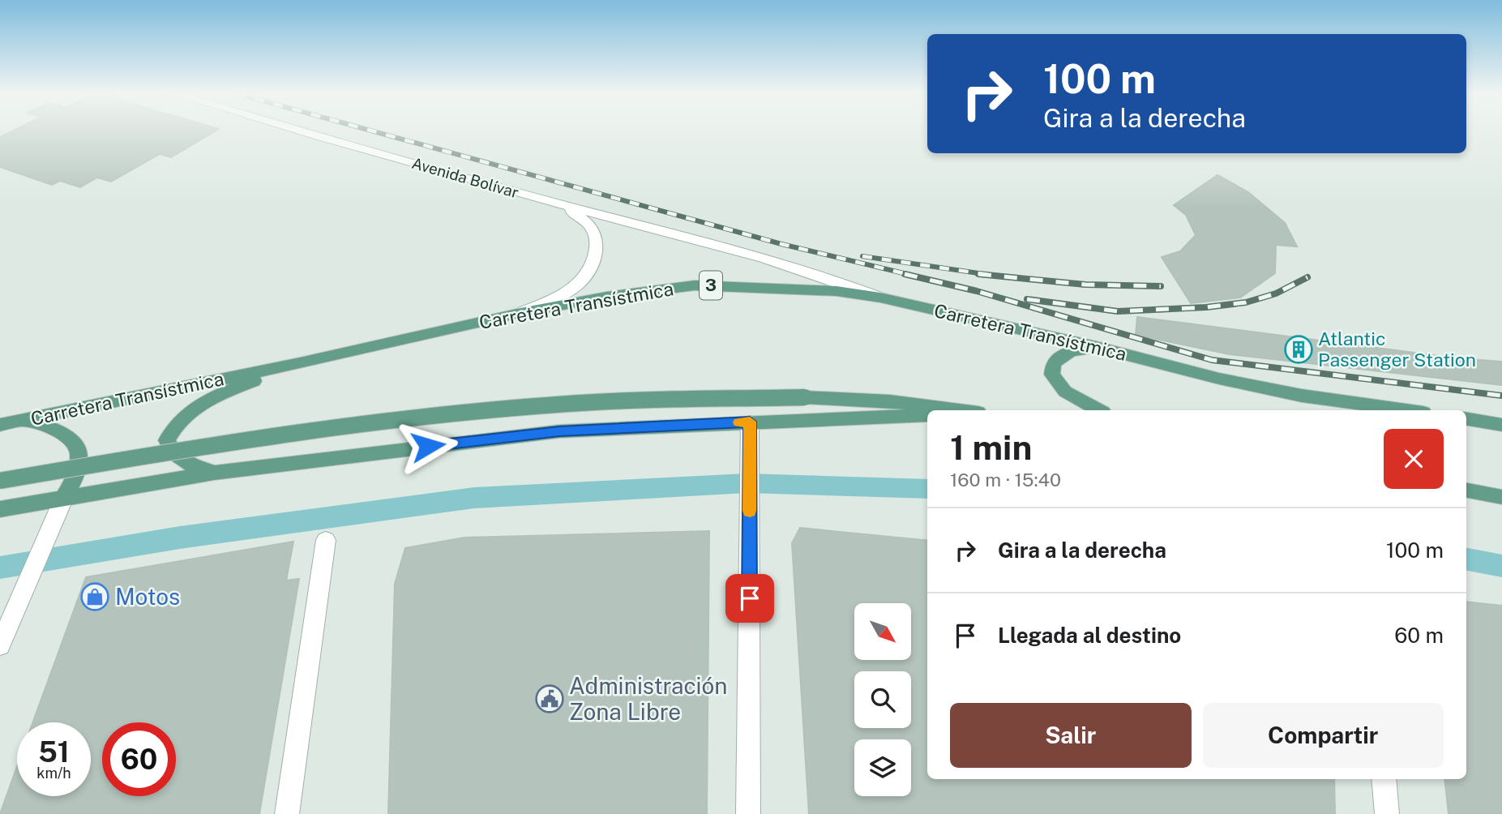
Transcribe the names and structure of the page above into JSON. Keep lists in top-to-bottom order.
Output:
{
  "streets": {
    "main road": ["Avenida Bolívar", "3", "Carretera Transístmica"]
  },
  "crossings": [
    ["Avenida Bolívar", "Carretera Transístmica"]
  ],
  "places": {
    "building": ["Atlantic Passenger Station"],
    "shop": ["Motos"],
    "public building": ["Administración Zona Libre"]
  },
  "north": "bottom right",
  "page": {
    "turn": ["100 m", "Gira a la derecha"],
    "heading": ["1 min", "160 m · 15:40"],
    "list": [
      {
        "name": "Gira a la derecha",
        "value": "100 m"
      },
      {
        "name": "Llegada al destino",
        "value": "60 m"
      }
    ],
    "buttons": ["Salir", "Compartir"],
    "speed": "51 km/h",
    "limit": "60"
  }
}
